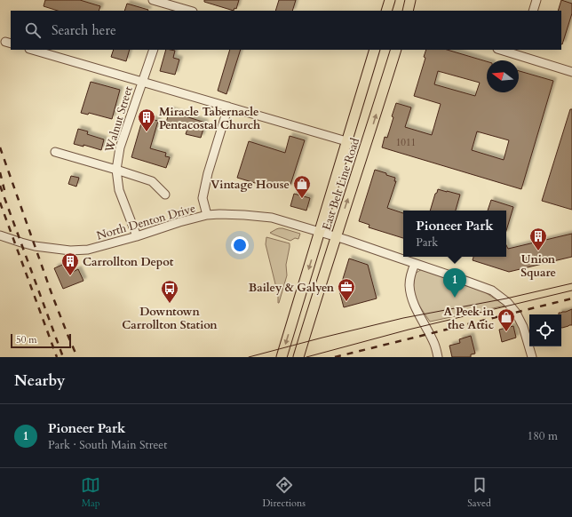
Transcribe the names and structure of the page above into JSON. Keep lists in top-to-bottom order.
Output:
{
  "streets": {
    "main road": ["East Belt Line Road"],
    "street": ["Walnut Street", "North Denton Drive"]
  },
  "crossings": [
    ["Walnut Street", "North Denton Drive"],
    ["East Belt Line Road", "North Denton Drive"]
  ],
  "places": {
    "building": ["Miracle Tabernacle Pentacostal Church", "Union Square", "Carrollton Depot"],
    "shop": ["Vintage House", "A Peek in the Attic"],
    "office": ["Bailey & Galyen"],
    "bus stop": ["Downtown Carrollton Station"]
  },
  "house_numbers": ["1011"],
  "scale_bar": "50 m",
  "north": "left",
  "page": {
    "search": "Search here",
    "popup": ["Pioneer Park", "Park"],
    "pins": "1",
    "scale": "50 m",
    "heading": "Nearby",
    "list": [
      {
        "mark": "1",
        "name": "Pioneer Park",
        "note": "Park · South Main Street",
        "value": "180 m"
      }
    ],
    "nav": ["Map", "Directions", "Saved"]
  }
}
